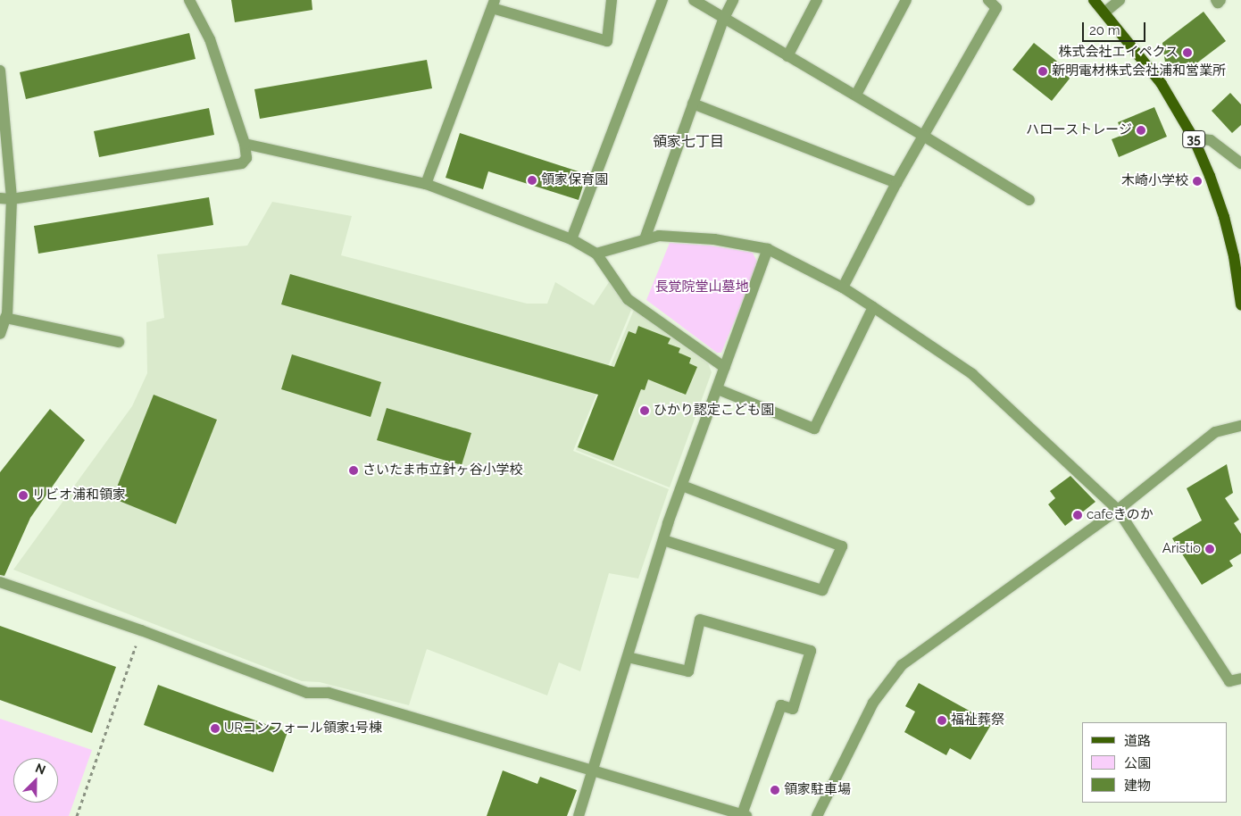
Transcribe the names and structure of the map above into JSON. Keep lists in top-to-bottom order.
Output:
{
  "streets": {
    "main road": ["35"]
  },
  "districts": ["領家七丁目"],
  "parks": ["長覚院堂山墓地"],
  "places": [
    "株式会社エイペクス",
    "新明電材株式会社浦和営業所",
    "ハローストレージ",
    "領家保育園",
    "木崎小学校",
    "ひかり認定こども園",
    "さいたま市立針ヶ谷小学校",
    "リビオ浦和領家",
    "cafeきのか",
    "Aristio",
    "福祉葬祭",
    "URコンフォール領家1号棟",
    "領家駐車場"
  ],
  "legend": ["道路", "公園", "建物"],
  "scale_bar": "20 m",
  "north": "top right"
}
